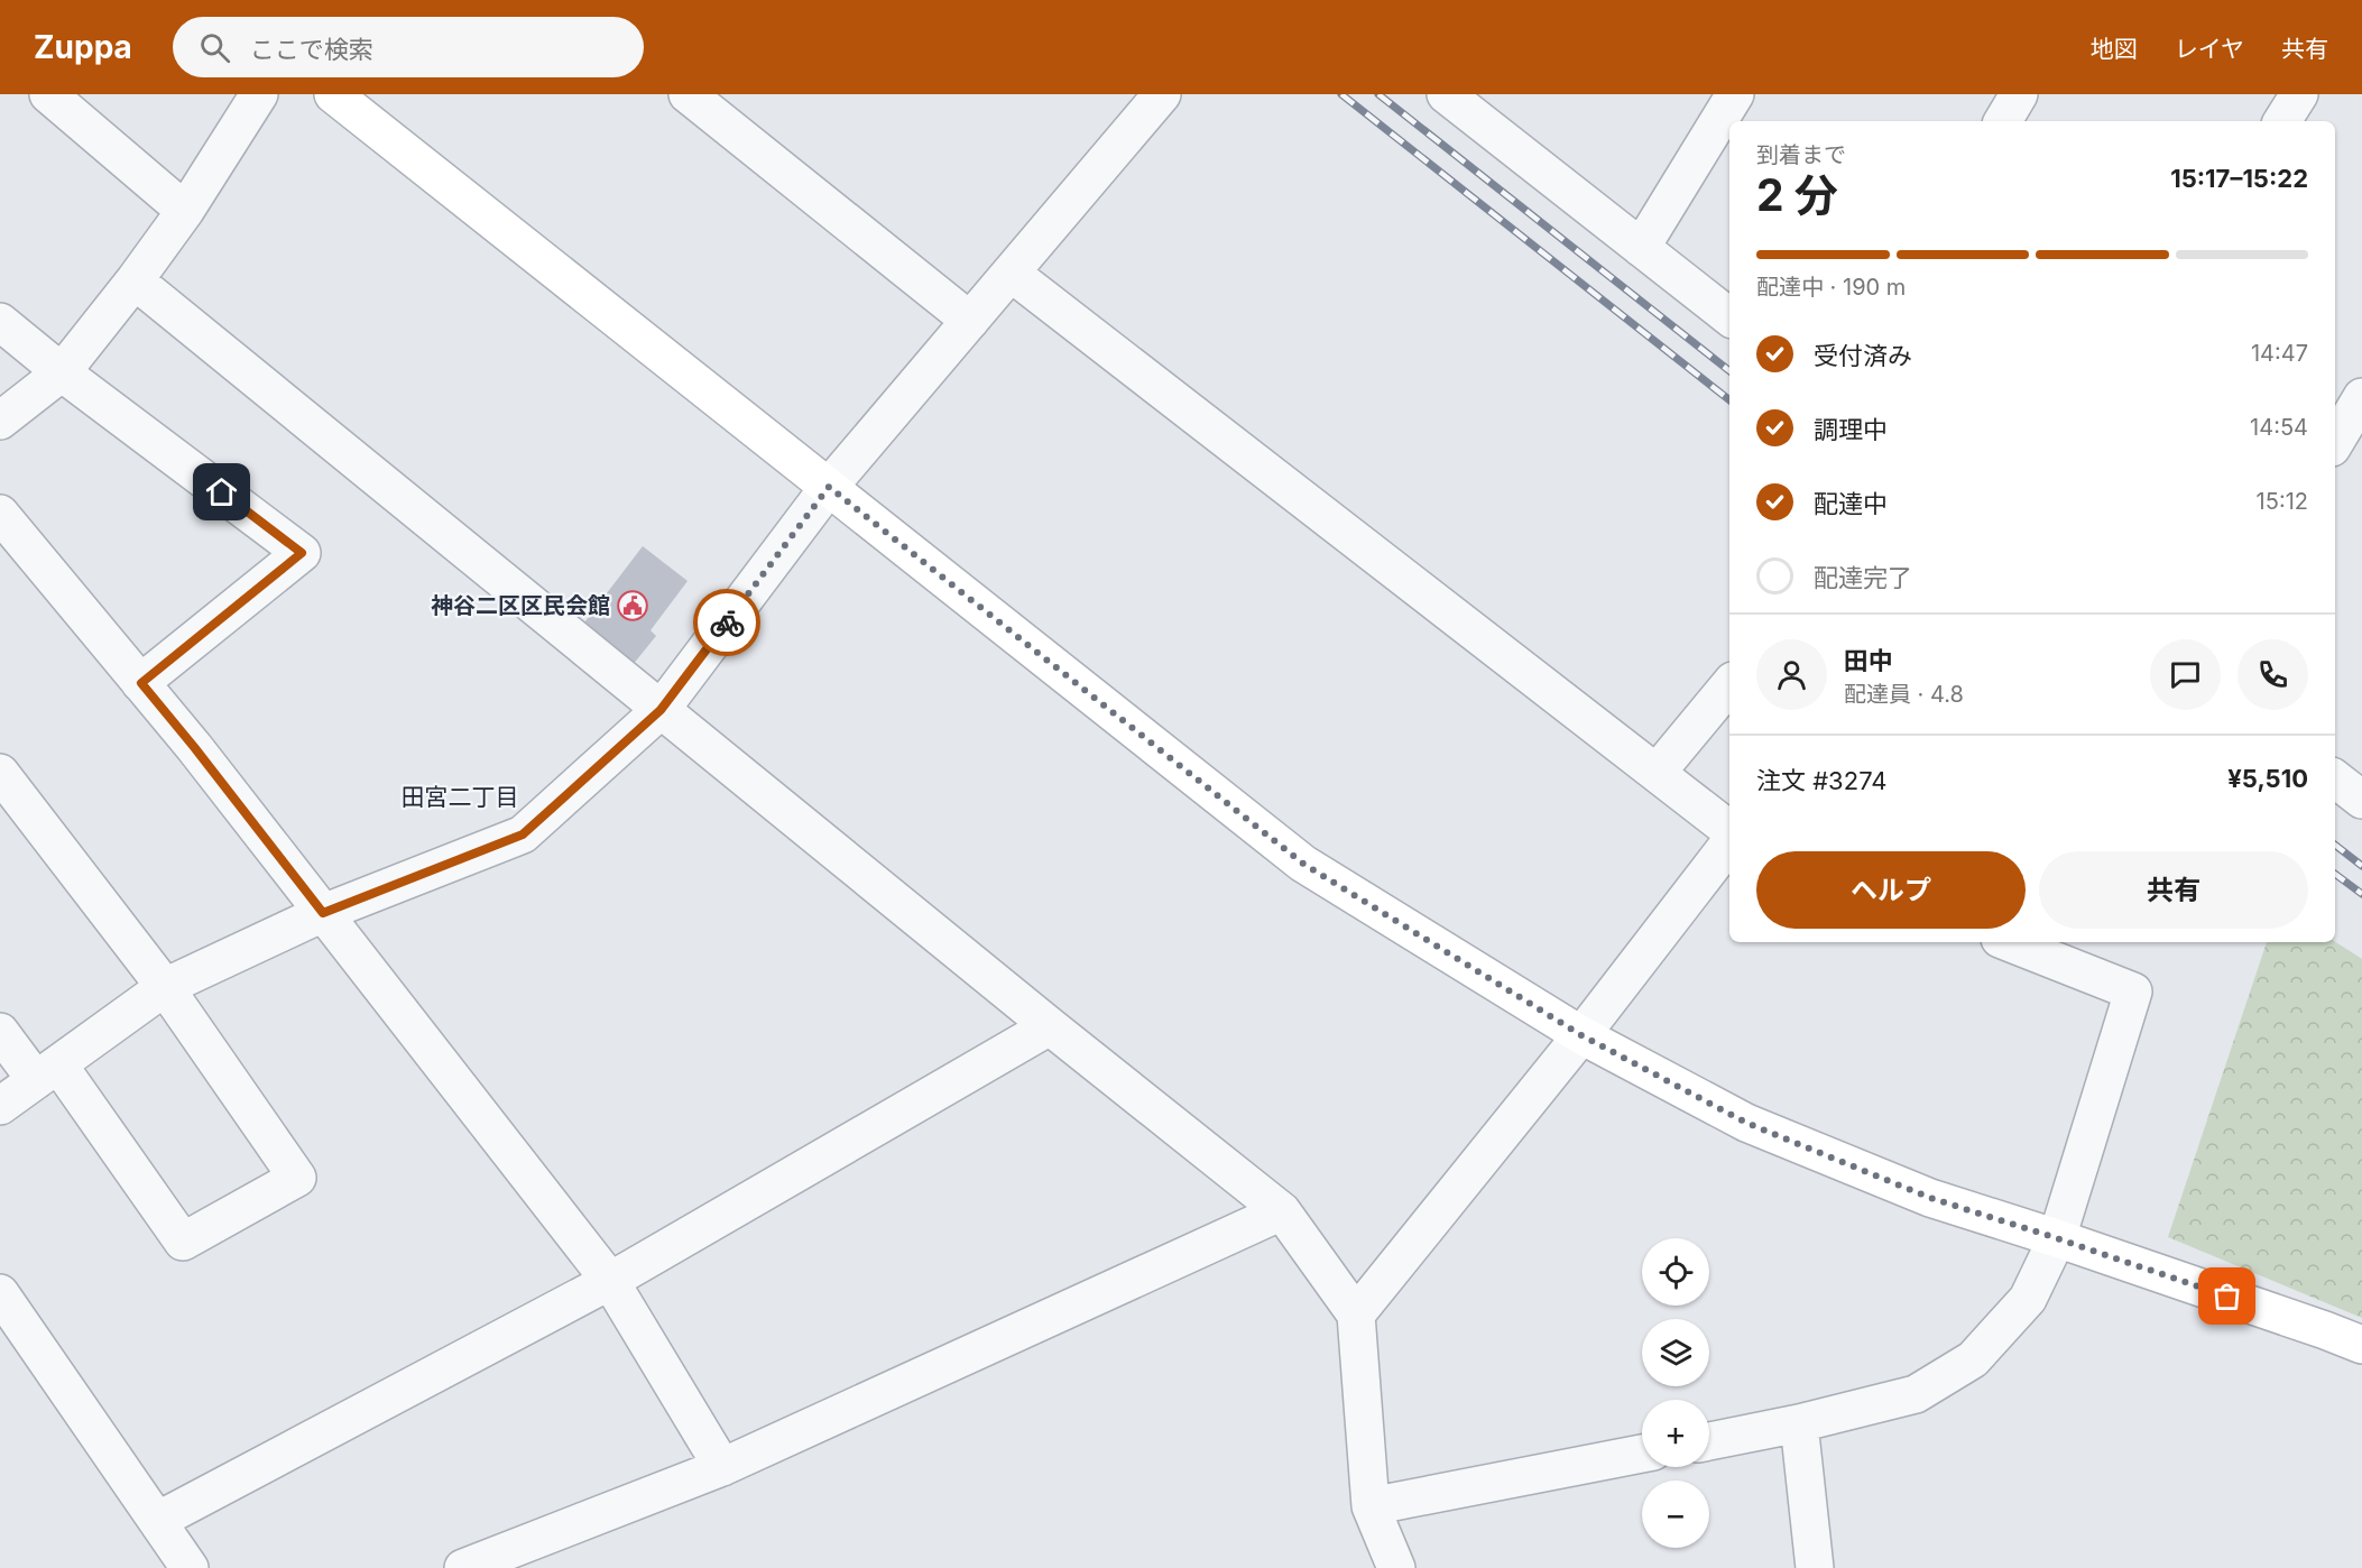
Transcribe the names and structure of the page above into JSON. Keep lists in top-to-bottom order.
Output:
{
  "districts": ["田宮二丁目"],
  "places": {
    "public building": ["神谷二区区民会館"]
  },
  "page": {
    "header": "Zuppa",
    "search": "ここで検索",
    "nav": ["地図", "レイヤ", "共有"],
    "heading": ["2 分", "到着まで", "15:17–15:22"],
    "panel": [
      "田中",
      "配達員 · 4.8",
      "注文 #3274",
      "¥5,510"
    ],
    "bar": "配達中 · 190 m",
    "list": [
      ["受付済み", "14:47"],
      ["調理中", "14:54"],
      ["配達中", "15:12"],
      "配達完了"
    ],
    "buttons": ["ヘルプ", "共有"],
    "map_buttons": ["+", "−"]
  }
}
